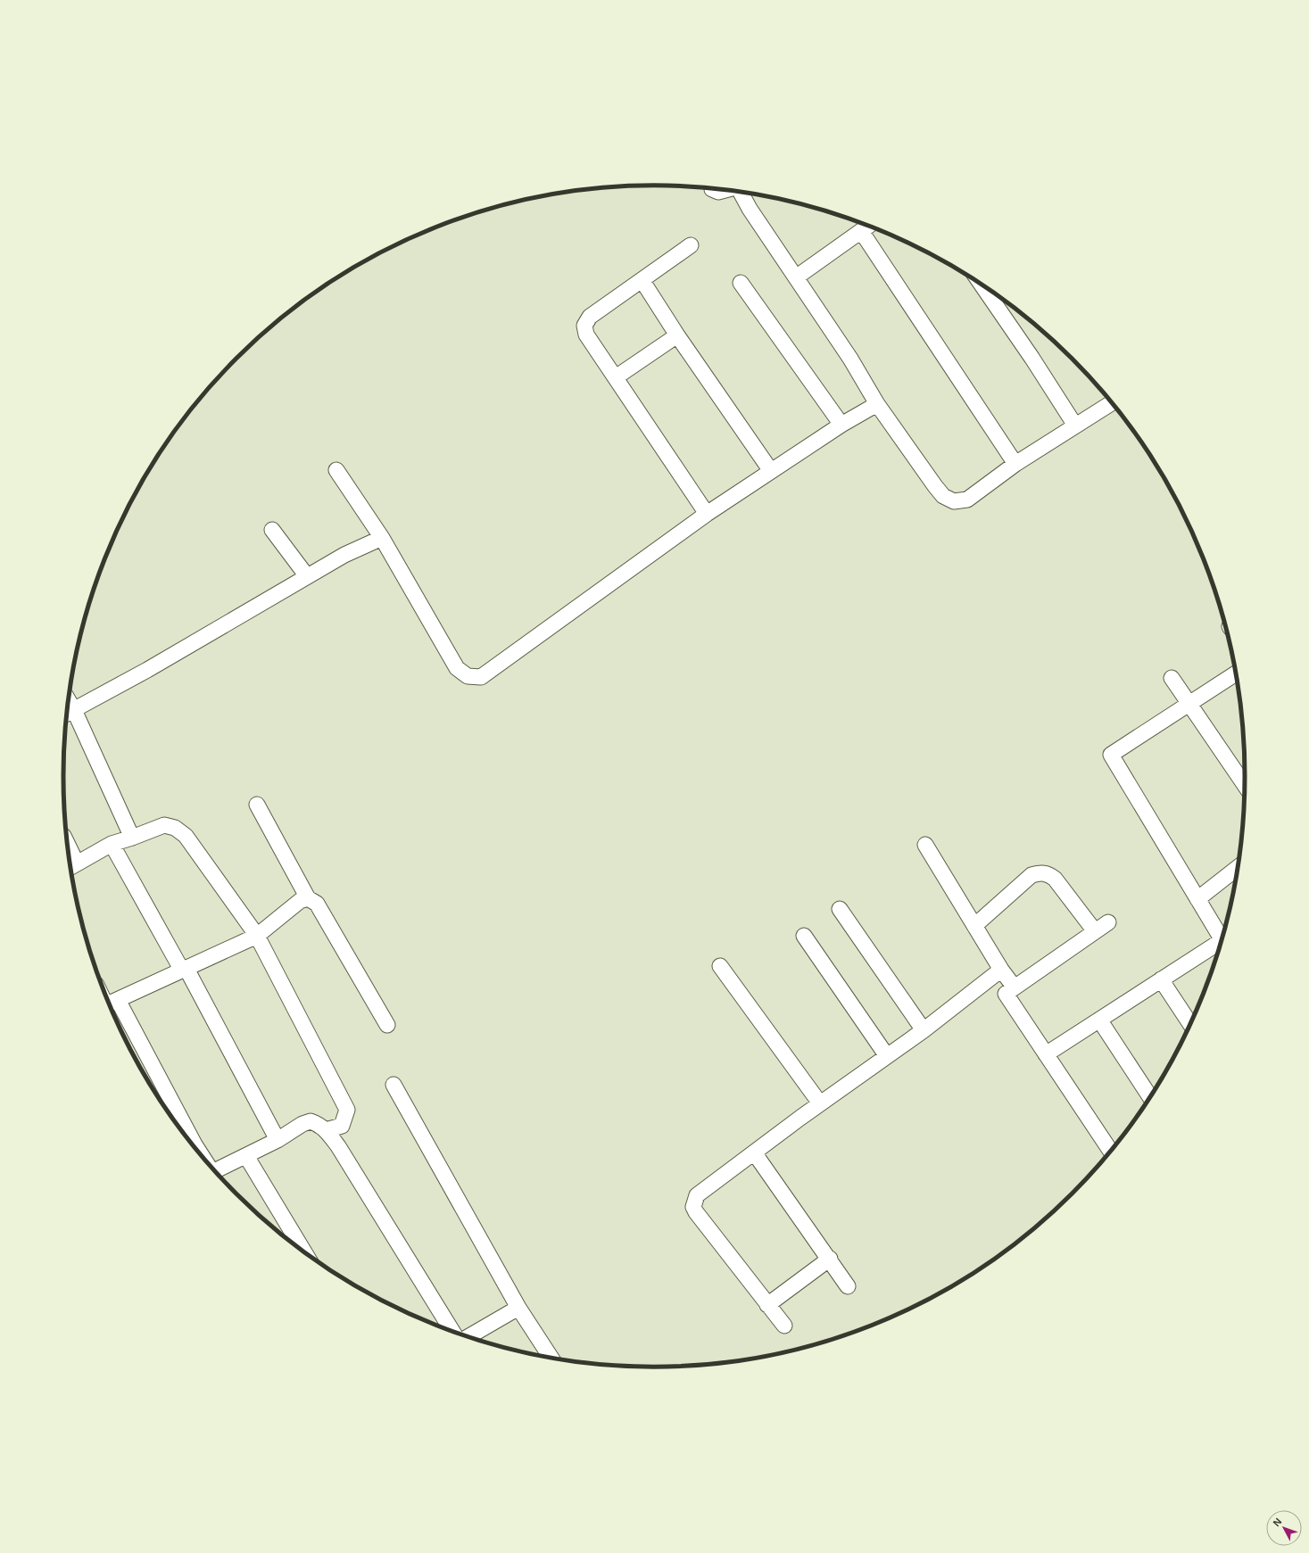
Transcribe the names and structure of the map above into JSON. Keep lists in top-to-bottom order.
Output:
{
  "north": "top left"
}
